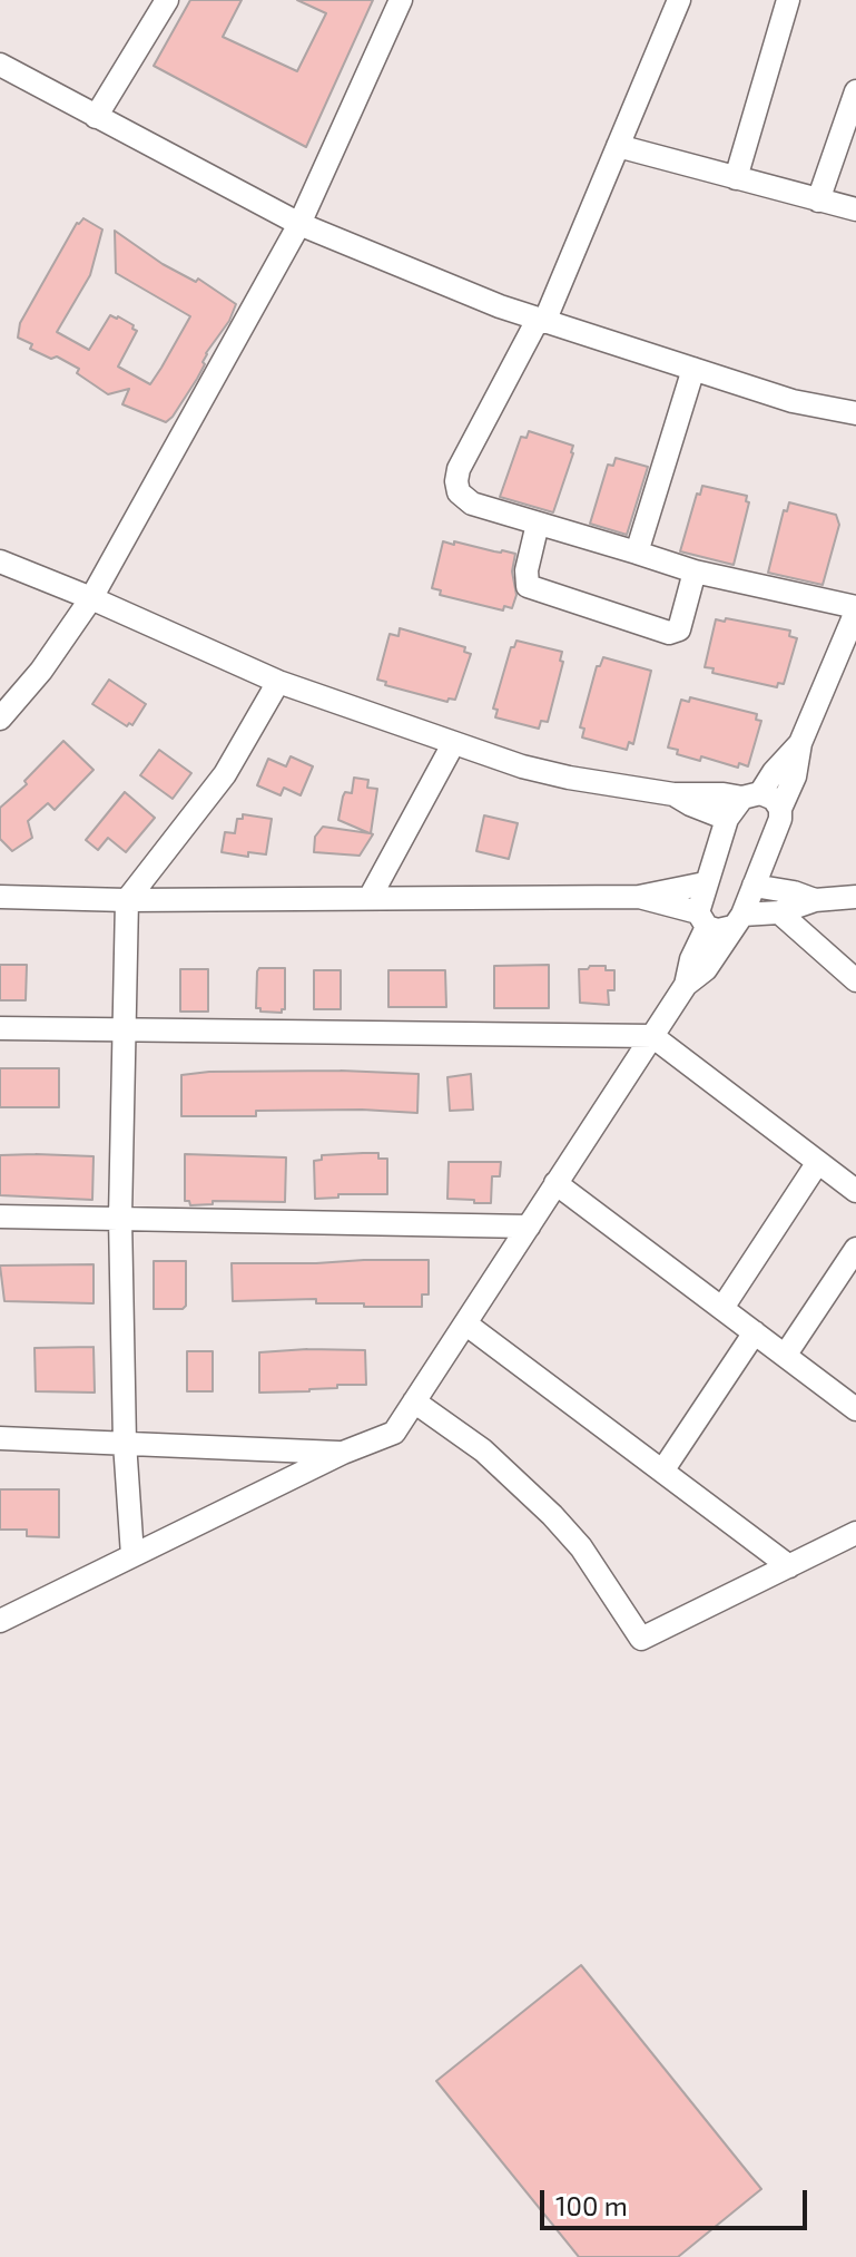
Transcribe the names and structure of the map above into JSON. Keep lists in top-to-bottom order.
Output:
{
  "scale_bar": "100 m"
}
